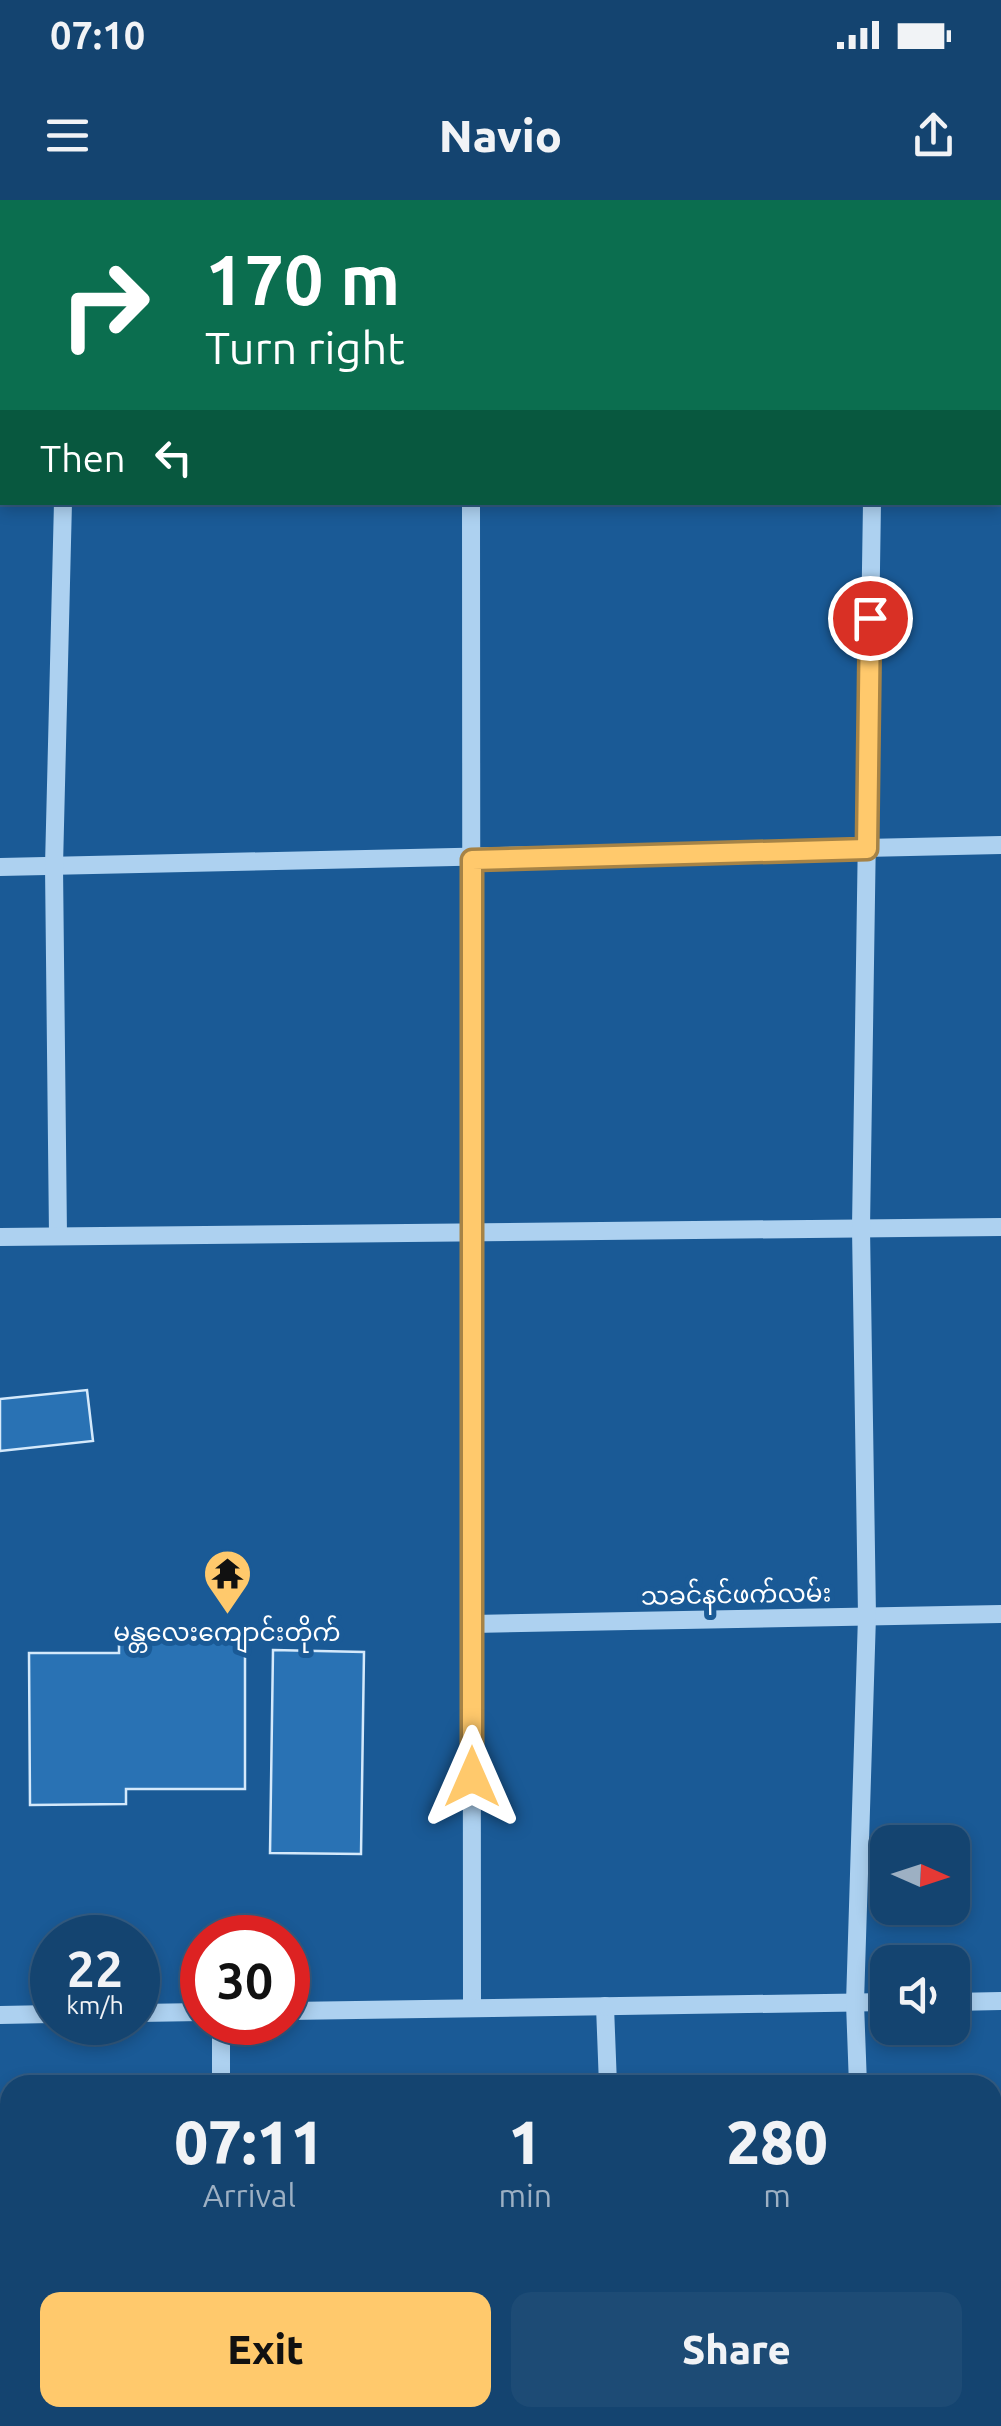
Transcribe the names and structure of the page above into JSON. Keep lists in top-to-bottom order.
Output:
{
  "streets": {
    "street": ["သခင်နင်ဖက်လမ်း"]
  },
  "places": {
    "temple": ["မန္တလေးကျောင်းတိုက်"]
  },
  "north": "right",
  "page": {
    "status": "07:10",
    "header": "Navio",
    "turn": ["170 m", "Turn right"],
    "then": "Then",
    "speed": "22 km/h",
    "limit": "30",
    "eta": [
      "07:11",
      "Arrival",
      "1",
      "min",
      "280",
      "m"
    ],
    "buttons": ["Exit", "Share"]
  }
}
